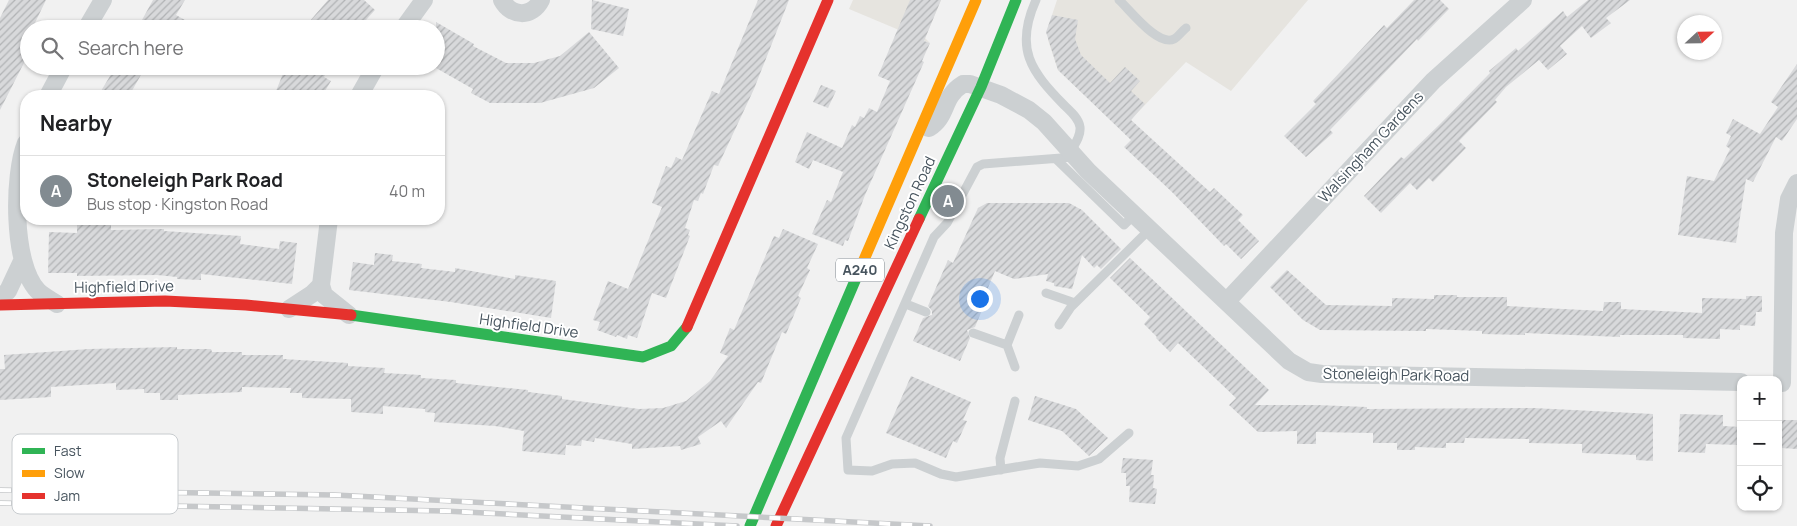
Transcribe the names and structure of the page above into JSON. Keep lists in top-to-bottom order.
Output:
{
  "streets": {
    "main road": ["Kingston Road", "A240", "Highfield Drive"],
    "street": ["Walsingham Gardens", "Stoneleigh Park Road"]
  },
  "crossings": [
    ["Walsingham Gardens", "Stoneleigh Park Road"],
    ["Kingston Road", "Stoneleigh Park Road"]
  ],
  "legend": ["Fast", "Slow", "Jam"],
  "north": "right",
  "page": {
    "search": "Search here",
    "heading": "Nearby",
    "list": [
      {
        "mark": "A",
        "name": "Stoneleigh Park Road",
        "note": "Bus stop · Kingston Road",
        "value": "40 m"
      }
    ],
    "pins": "A",
    "map_buttons": ["+", "−"]
  }
}
